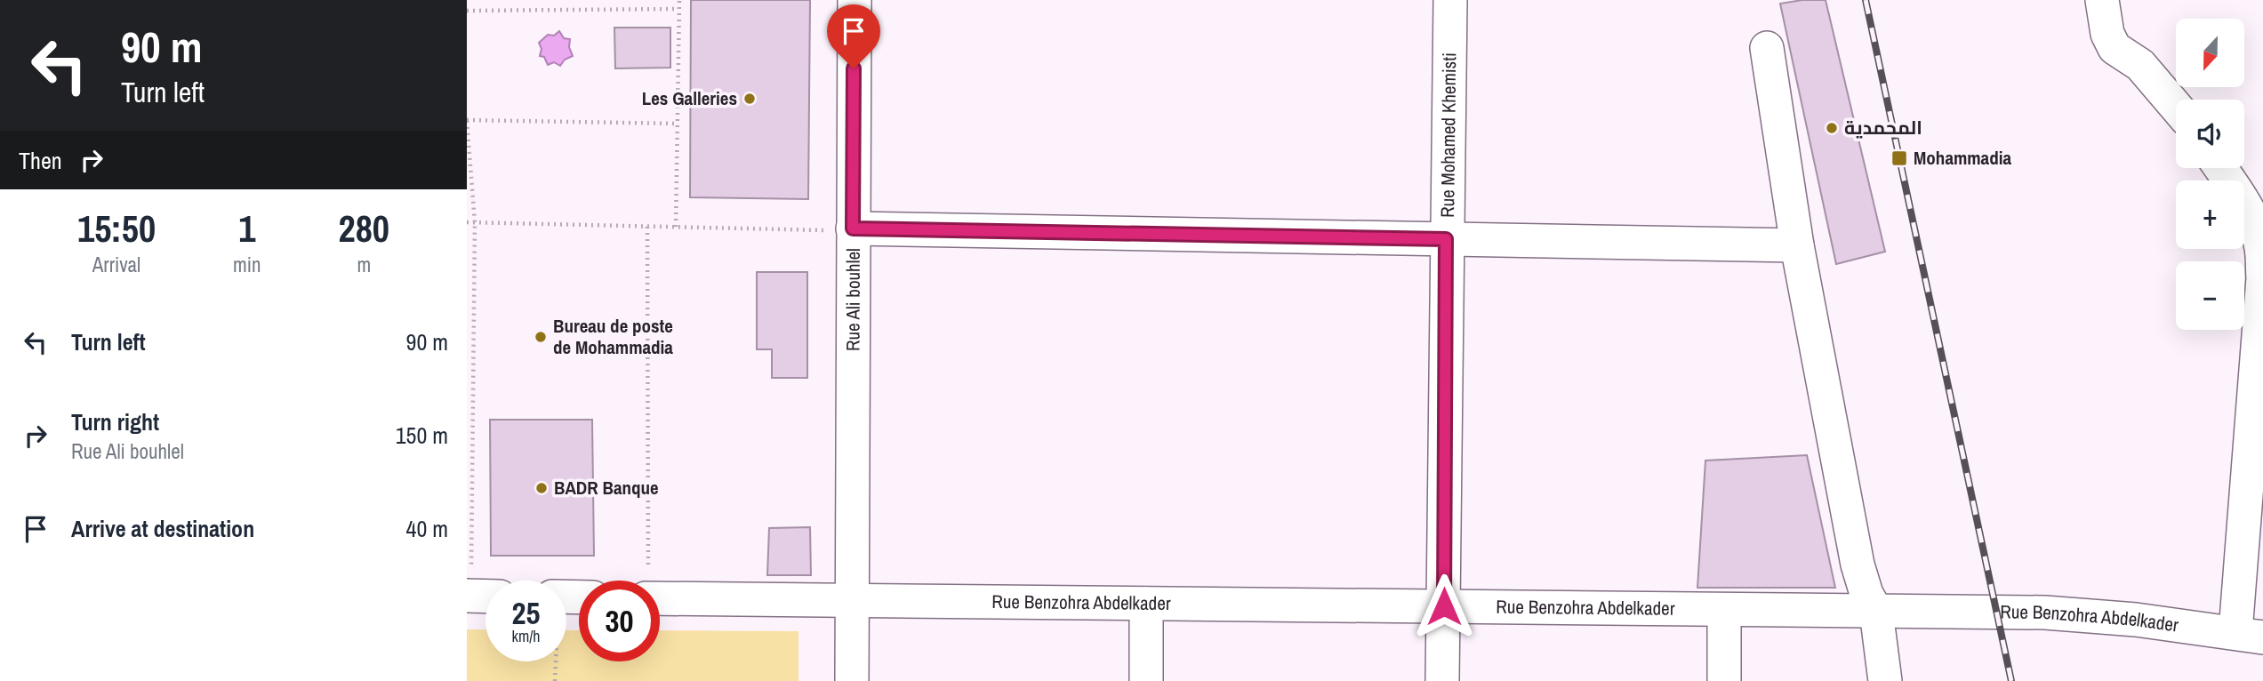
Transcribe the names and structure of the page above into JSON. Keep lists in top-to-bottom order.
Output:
{
  "streets": {
    "street": ["Rue Mohamed Khemisti", "Rue Ali bouhlel", "Rue Benzohra Abdelkader"]
  },
  "crossings": [
    ["Rue Mohamed Khemisti", "Rue Benzohra Abdelkader"],
    ["Rue Ali bouhlel", "Rue Benzohra Abdelkader"]
  ],
  "places": {
    "other": [
      "Les Galleries",
      "المحمدية",
      "Bureau de poste de Mohammadia",
      "BADR Banque"
    ],
    "transit": ["Mohammadia"]
  },
  "north": "bottom",
  "page": {
    "turn": ["90 m", "Turn left"],
    "map_buttons": ["+", "−"],
    "then": "Then",
    "eta": [
      "15:50",
      "Arrival",
      "1",
      "min",
      "280",
      "m"
    ],
    "list": [
      {
        "name": "Turn left",
        "value": "90 m"
      },
      {
        "name": "Turn right",
        "note": "Rue Ali bouhlel",
        "value": "150 m"
      },
      {
        "name": "Arrive at destination",
        "value": "40 m"
      }
    ],
    "speed": "25 km/h",
    "limit": "30"
  }
}
